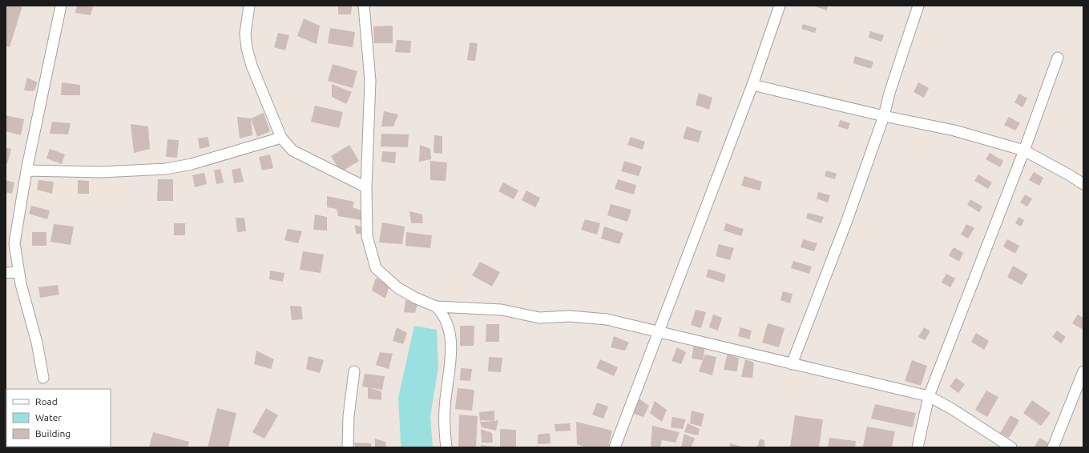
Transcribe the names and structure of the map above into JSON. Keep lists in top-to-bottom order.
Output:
{
  "legend": ["Road", "Water", "Building"]
}
